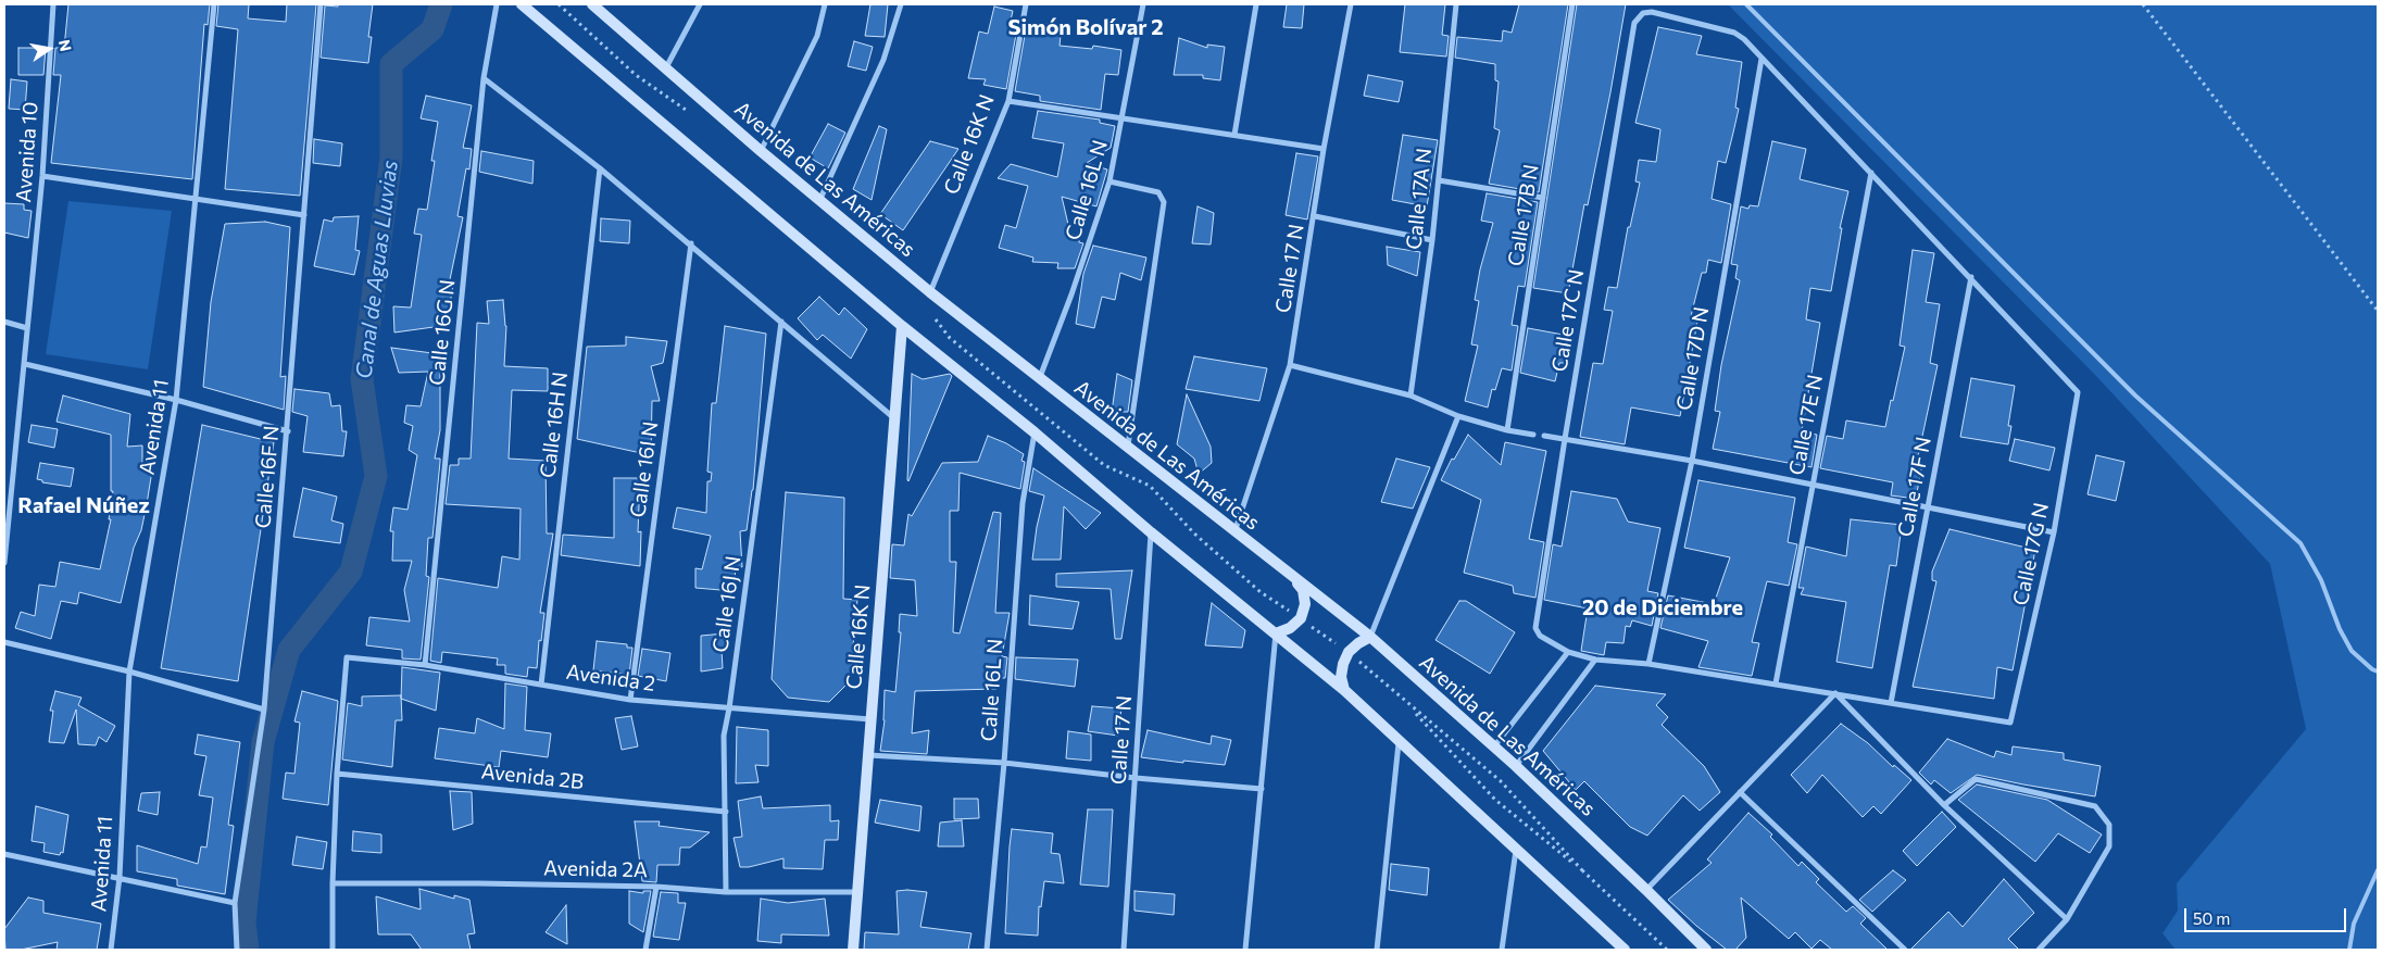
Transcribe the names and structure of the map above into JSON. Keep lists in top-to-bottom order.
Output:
{
  "streets": {
    "main road": ["Calle 16K N", "Avenida de Las Américas"],
    "street": [
      "Avenida 10",
      "Calle 16L N",
      "Calle 17A N",
      "Calle 17B N",
      "Calle 17 N",
      "Calle 17C N",
      "Calle 16G N",
      "Calle 17D N",
      "Calle 16H N",
      "Calle 17E N",
      "Avenida 11",
      "Calle 16I N",
      "Calle 16F N",
      "Calle 17F N",
      "Calle 17G N",
      "Calle 16J N",
      "Avenida 2",
      "Avenida 2B",
      "Avenida 2A"
    ]
  },
  "crossings": [
    ["Calle 16K N", "Avenida de Las Américas"],
    ["Calle 16K N", "Avenida 2"],
    ["Calle 16K N", "Avenida 2A"],
    ["Avenida de Las Américas", "Calle 16L N"],
    ["Avenida de Las Américas", "Calle 17 N"],
    ["Calle 17C N", "Calle 17D N"],
    ["Calle 16G N", "Avenida 2"],
    ["Calle 16H N", "Avenida 2"],
    ["Calle 16I N", "Avenida 2"],
    ["Calle 17F N", "Calle 17G N"],
    ["Calle 16J N", "Avenida 2"],
    ["Calle 16J N", "Avenida 2B"],
    ["Calle 16J N", "Avenida 2A"],
    ["Avenida 2", "Avenida 2B"]
  ],
  "districts": ["Simón Bolívar 2", "Rafael Núñez", "20 de Diciembre"],
  "water": ["Canal de Aguas Lluvias"],
  "scale_bar": "50 m",
  "north": "right"
}
